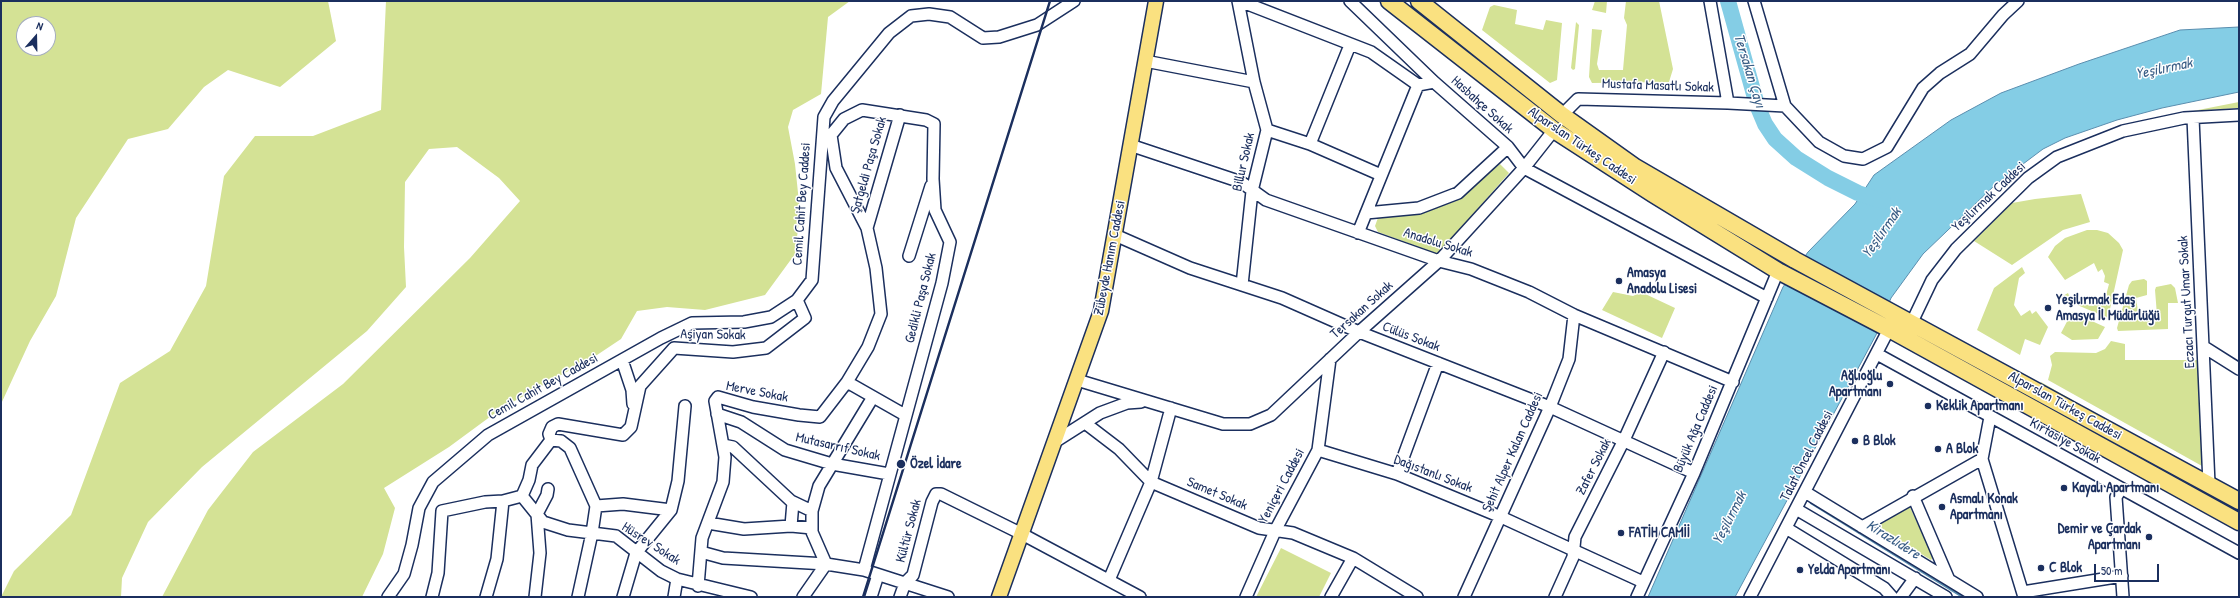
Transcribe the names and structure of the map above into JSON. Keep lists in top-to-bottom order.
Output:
{
  "streets": {
    "highway": ["Alparslan Türkeş Caddesi"],
    "main road": ["Zübeyde Hanım Caddesi"],
    "street": [
      "Mustafa Masatlı Sokak",
      "Hasbahçe Sokak",
      "Billur Sokak",
      "Şatgeldi Paşa Sokak",
      "Yeşilırmak Caddesi",
      "Cemil Cahit Bey Caddesi",
      "Anadolu Sokak",
      "Gedikli Paşa Sokak",
      "Eczacı Turgut Umar Sokak",
      "Tersakan Sokak",
      "Aşiyan Sokak",
      "Cülüs Sokak",
      "Merve Sokak",
      "Büyük Ağa Caddesi",
      "Kırtasiye Sokak",
      "Mutasarrıf Sokak",
      "Şehit Alper Kalan Caddesi",
      "Talat Öncel Caddesi",
      "Zafer Sokak",
      "Dağıstanlı Sokak",
      "Yeniçeri Caddesi",
      "Samet Sokak",
      "Kültür Sokak",
      "Hüsrev Sokak"
    ]
  },
  "crossings": [
    ["Mustafa Masatlı Sokak", "Alparslan Türkeş Caddesi"],
    ["Hasbahçe Sokak", "Tersakan Sokak"],
    ["Alparslan Türkeş Caddesi", "Yeşilırmak Caddesi"],
    ["Alparslan Türkeş Caddesi", "Eczacı Turgut Umar Sokak"],
    ["Alparslan Türkeş Caddesi", "Tersakan Sokak"],
    ["Alparslan Türkeş Caddesi", "Büyük Ağa Caddesi"],
    ["Alparslan Türkeş Caddesi", "Talat Öncel Caddesi"],
    ["Billur Sokak", "Anadolu Sokak"],
    ["Billur Sokak", "Cülüs Sokak"],
    ["Şatgeldi Paşa Sokak", "Gedikli Paşa Sokak"],
    ["Şatgeldi Paşa Sokak", "Merve Sokak"],
    ["Yeşilırmak Caddesi", "Eczacı Turgut Umar Sokak"],
    ["Cemil Cahit Bey Caddesi", "Aşiyan Sokak"],
    ["Anadolu Sokak", "Zübeyde Hanım Caddesi"],
    ["Anadolu Sokak", "Tersakan Sokak"],
    ["Anadolu Sokak", "Büyük Ağa Caddesi"],
    ["Anadolu Sokak", "Şehit Alper Kalan Caddesi"],
    ["Anadolu Sokak", "Zafer Sokak"],
    ["Zübeyde Hanım Caddesi", "Tersakan Sokak"],
    ["Zübeyde Hanım Caddesi", "Cülüs Sokak"],
    ["Zübeyde Hanım Caddesi", "Kültür Sokak"],
    ["Gedikli Paşa Sokak", "Mutasarrıf Sokak"],
    ["Tersakan Sokak", "Cülüs Sokak"],
    ["Tersakan Sokak", "Yeniçeri Caddesi"],
    ["Tersakan Sokak", "Samet Sokak"],
    ["Aşiyan Sokak", "Hüsrev Sokak"],
    ["Cülüs Sokak", "Büyük Ağa Caddesi"],
    ["Cülüs Sokak", "Şehit Alper Kalan Caddesi"],
    ["Cülüs Sokak", "Zafer Sokak"],
    ["Merve Sokak", "Mutasarrıf Sokak"],
    ["Merve Sokak", "Hüsrev Sokak"],
    ["Büyük Ağa Caddesi", "Dağıstanlı Sokak"],
    ["Kırtasiye Sokak", "Talat Öncel Caddesi"],
    ["Şehit Alper Kalan Caddesi", "Dağıstanlı Sokak"],
    ["Zafer Sokak", "Dağıstanlı Sokak"],
    ["Dağıstanlı Sokak", "Yeniçeri Caddesi"],
    ["Yeniçeri Caddesi", "Samet Sokak"]
  ],
  "water": ["Yeşilırmak", "Tersakan Çayı", "Kirazlıdere"],
  "places": [
    "Amasya Anadolu Lisesi",
    "Yeşilırmak Edaş Amasya İl Müdürlüğü",
    "Ağlıoğlu Apartmanı",
    "Keklik Apartmanı",
    "B Blok",
    "A Blok",
    "Özel İdare",
    "Kayalı Apartmanı",
    "Asmalı Konak Apartmanı",
    "FATİH CAMİİ",
    "Demir ve Çardak Apartmanı",
    "C Blok",
    "Yelda Apartmanı"
  ],
  "scale_bar": "50 m",
  "north": "top"
}
